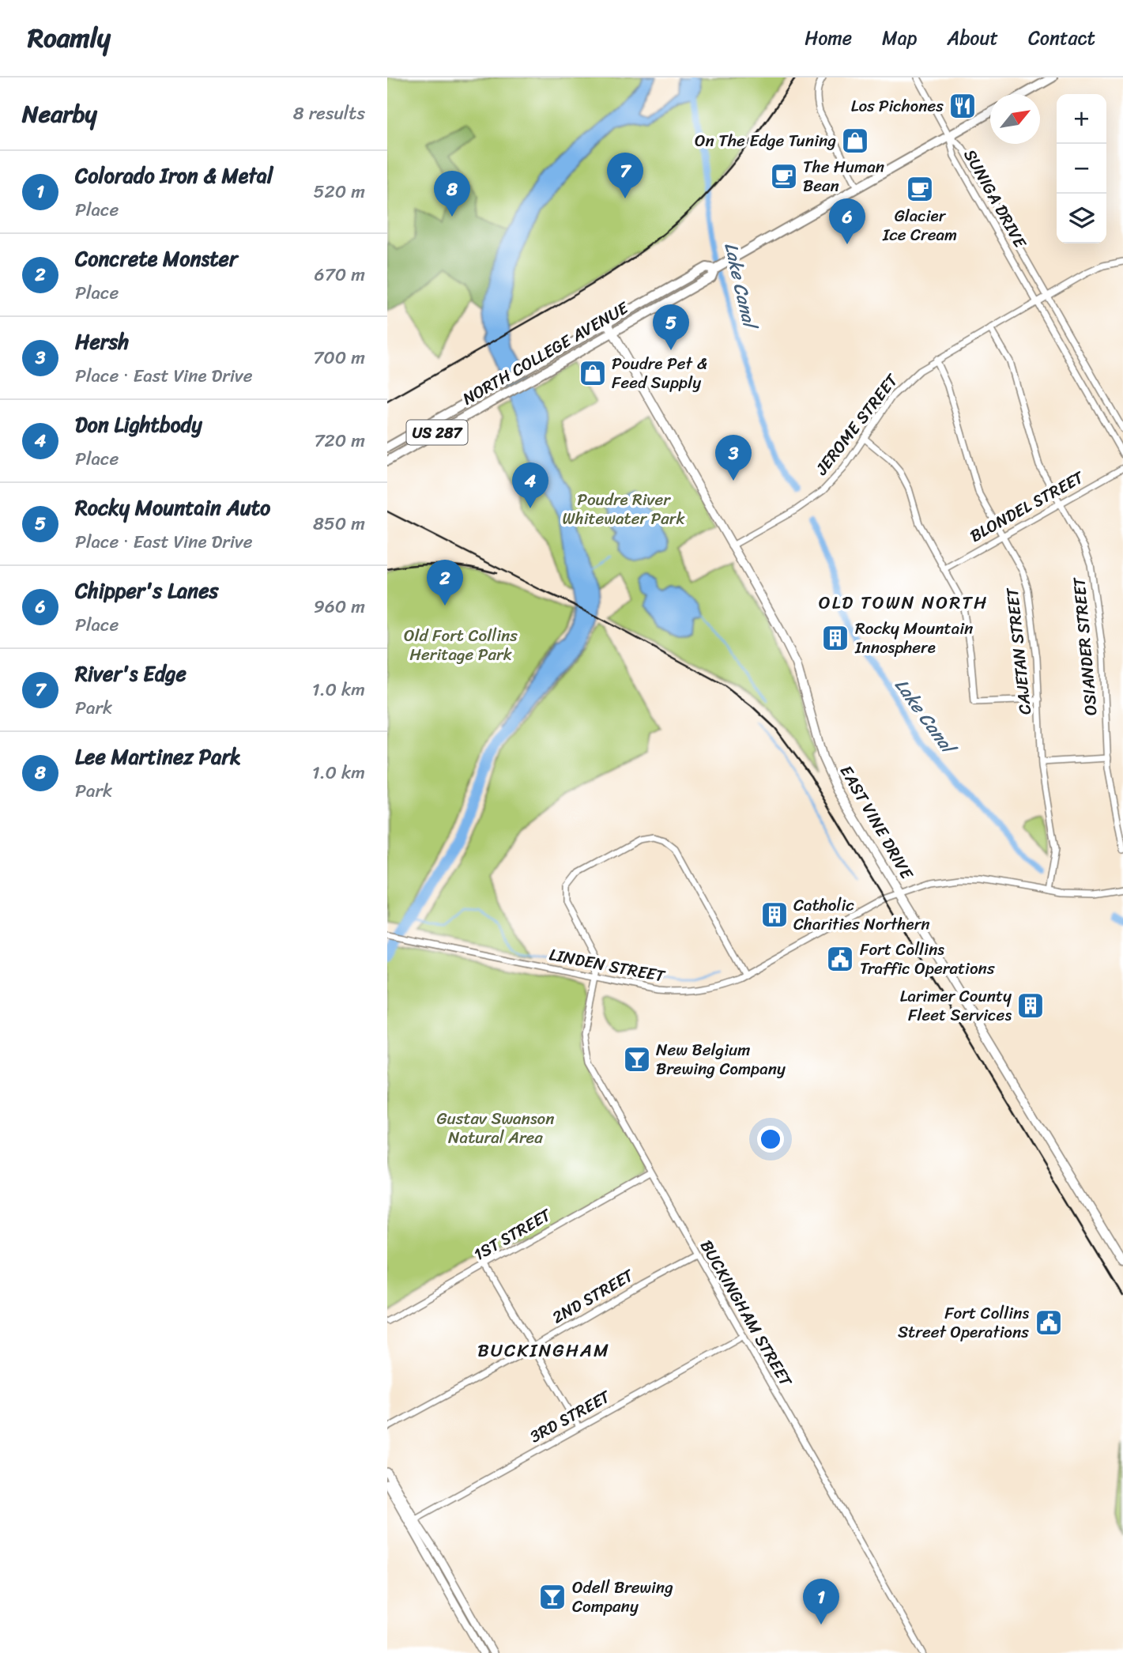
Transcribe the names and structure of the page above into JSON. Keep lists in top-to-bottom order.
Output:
{
  "streets": {
    "highway": ["NORTH COLLEGE AVENUE", "US 287"],
    "main road": ["EAST VINE DRIVE"],
    "street": [
      "SUNIGA DRIVE",
      "JEROME STREET",
      "BLONDEL STREET",
      "OSIANDER STREET",
      "CAJETAN STREET",
      "LINDEN STREET",
      "1ST STREET",
      "2ND STREET",
      "BUCKINGHAM STREET",
      "3RD STREET"
    ]
  },
  "crossings": [
    ["SUNIGA DRIVE", "NORTH COLLEGE AVENUE"],
    ["SUNIGA DRIVE", "JEROME STREET"],
    ["NORTH COLLEGE AVENUE", "EAST VINE DRIVE"],
    ["JEROME STREET", "OSIANDER STREET"],
    ["JEROME STREET", "CAJETAN STREET"],
    ["JEROME STREET", "EAST VINE DRIVE"],
    ["BLONDEL STREET", "OSIANDER STREET"],
    ["BLONDEL STREET", "CAJETAN STREET"],
    ["CAJETAN STREET", "LINDEN STREET"],
    ["EAST VINE DRIVE", "LINDEN STREET"],
    ["LINDEN STREET", "BUCKINGHAM STREET"],
    ["1ST STREET", "BUCKINGHAM STREET"],
    ["2ND STREET", "BUCKINGHAM STREET"],
    ["BUCKINGHAM STREET", "3RD STREET"]
  ],
  "districts": ["OLD TOWN NORTH", "BUCKINGHAM"],
  "water": ["Lake Canal"],
  "parks": ["Poudre River Whitewater Park", "Old Fort Collins Heritage Park", "Gustav Swanson Natural Area"],
  "places": {
    "restaurant": ["Los Pichones"],
    "shop": ["On The Edge Tuning", "Poudre Pet & Feed Supply"],
    "cafe": ["The Human Bean", "Glacier Ice Cream"],
    "building": ["Rocky Mountain Innosphere", "Catholic Charities Northern", "Larimer County Fleet Services"],
    "public building": ["Fort Collins Traffic Operations", "Fort Collins Street Operations"],
    "bar": ["New Belgium Brewing Company", "Odell Brewing Company"]
  },
  "north": "top right",
  "page": {
    "header": "Roamly",
    "nav": [
      "Home",
      "Map",
      "About",
      "Contact"
    ],
    "heading": ["Nearby", "8 results"],
    "map_buttons": ["+", "−"],
    "list": [
      {
        "mark": "1",
        "name": "Colorado Iron & Metal",
        "note": "Place",
        "value": "520 m"
      },
      {
        "mark": "2",
        "name": "Concrete Monster",
        "note": "Place",
        "value": "670 m"
      },
      {
        "mark": "3",
        "name": "Hersh",
        "note": "Place · East Vine Drive",
        "value": "700 m"
      },
      {
        "mark": "4",
        "name": "Don Lightbody",
        "note": "Place",
        "value": "720 m"
      },
      {
        "mark": "5",
        "name": "Rocky Mountain Auto",
        "note": "Place · East Vine Drive",
        "value": "850 m"
      },
      {
        "mark": "6",
        "name": "Chipper's Lanes",
        "note": "Place",
        "value": "960 m"
      },
      {
        "mark": "7",
        "name": "River's Edge",
        "note": "Park",
        "value": "1.0 km"
      },
      {
        "mark": "8",
        "name": "Lee Martinez Park",
        "note": "Park",
        "value": "1.0 km"
      }
    ],
    "pins": [
      "7",
      "8",
      "6",
      "5",
      "3",
      "4",
      "2",
      "1"
    ]
  }
}
